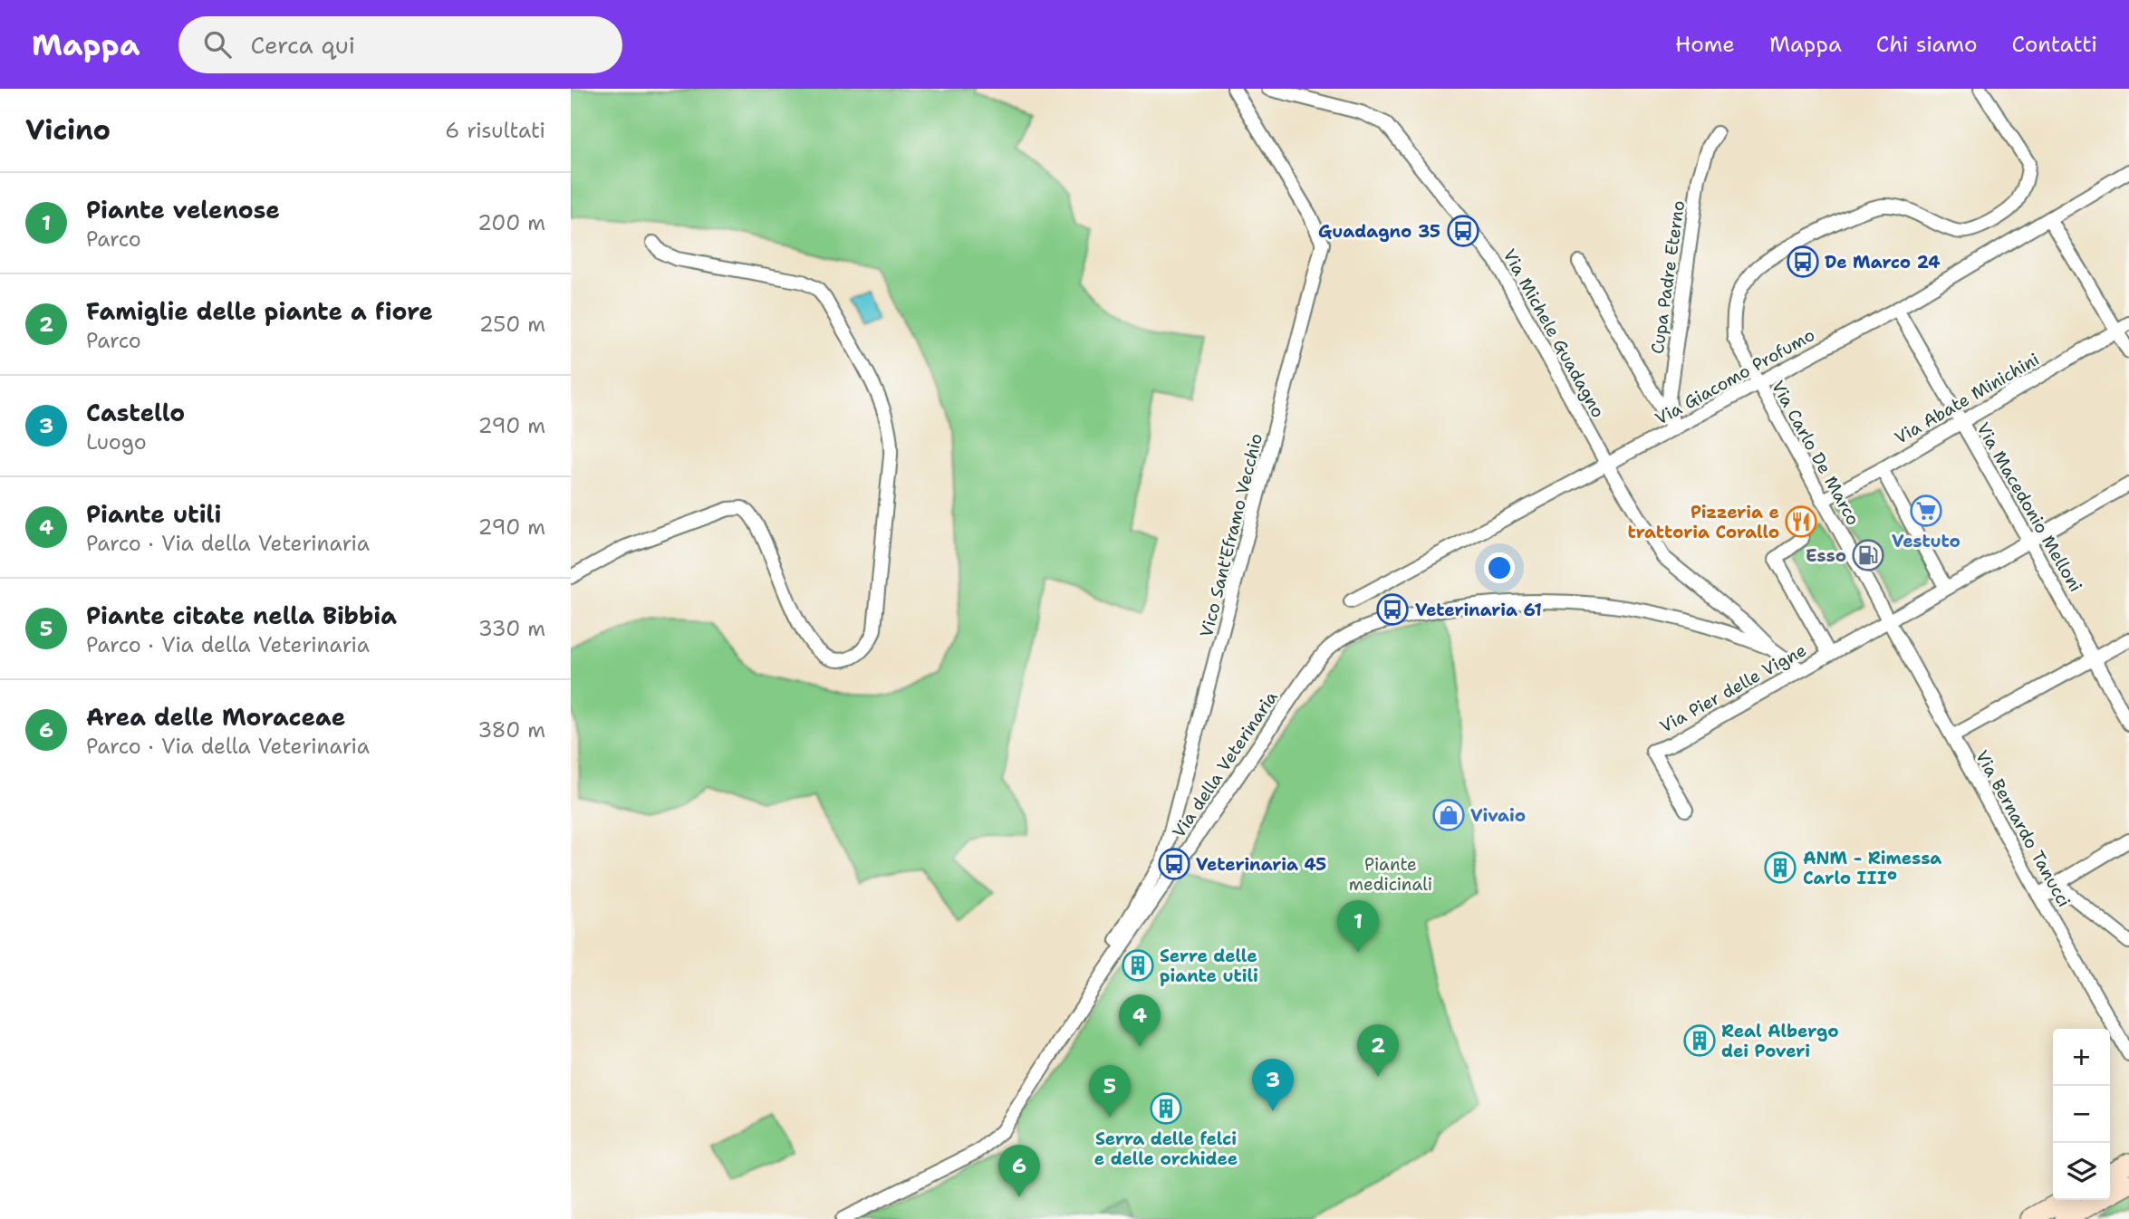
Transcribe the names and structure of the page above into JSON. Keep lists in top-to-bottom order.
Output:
{
  "streets": {
    "street": [
      "Cupa Padre Eterno",
      "Via Michele Guadagno",
      "Via Giacomo Profumo",
      "Via Abate Minichini",
      "Via Carlo De Marco",
      "Via Macedonio Melloni",
      "Vico Sant'Eframo Vecchio",
      "Via Pier delle Vigne",
      "Via della Veterinaria",
      "Via Bernardo Tanucci"
    ]
  },
  "crossings": [
    ["Cupa Padre Eterno", "Via Giacomo Profumo"],
    ["Via Michele Guadagno", "Via Giacomo Profumo"],
    ["Via Michele Guadagno", "Via della Veterinaria"],
    ["Via Giacomo Profumo", "Via Carlo De Marco"],
    ["Via Giacomo Profumo", "Via Macedonio Melloni"],
    ["Via Abate Minichini", "Via Carlo De Marco"],
    ["Via Abate Minichini", "Via Macedonio Melloni"],
    ["Via Carlo De Marco", "Via Pier delle Vigne"],
    ["Via Carlo De Marco", "Via Bernardo Tanucci"],
    ["Vico Sant'Eframo Vecchio", "Via della Veterinaria"],
    ["Via Pier delle Vigne", "Via Bernardo Tanucci"]
  ],
  "parks": ["Piante medicinali"],
  "places": {
    "bus stop": [
      "Guadagno 35",
      "De Marco 24",
      "Veterinaria 61",
      "Veterinaria 45"
    ],
    "supermarket": ["Vestuto"],
    "restaurant": ["Pizzeria e trattoria Corallo"],
    "fuel station": ["Esso"],
    "shop": ["Vivaio"],
    "building": [
      "ANM - Rimessa Carlo III°",
      "Serre delle piante utili",
      "Real Albergo dei Poveri",
      "Serra delle felci e delle orchidee"
    ]
  },
  "page": {
    "header": "Mappa",
    "search": "Cerca qui",
    "nav": [
      "Home",
      "Mappa",
      "Chi siamo",
      "Contatti"
    ],
    "heading": ["Vicino", "6 risultati"],
    "list": [
      {
        "mark": "1",
        "name": "Piante velenose",
        "note": "Parco",
        "value": "200 m"
      },
      {
        "mark": "2",
        "name": "Famiglie delle piante a fiore",
        "note": "Parco",
        "value": "250 m"
      },
      {
        "mark": "3",
        "name": "Castello",
        "note": "Luogo",
        "value": "290 m"
      },
      {
        "mark": "4",
        "name": "Piante utili",
        "note": "Parco · Via della Veterinaria",
        "value": "290 m"
      },
      {
        "mark": "5",
        "name": "Piante citate nella Bibbia",
        "note": "Parco · Via della Veterinaria",
        "value": "330 m"
      },
      {
        "mark": "6",
        "name": "Area delle Moraceae",
        "note": "Parco · Via della Veterinaria",
        "value": "380 m"
      }
    ],
    "pins": [
      "1",
      "4",
      "2",
      "3",
      "5",
      "6"
    ],
    "map_buttons": ["+", "−"]
  }
}
